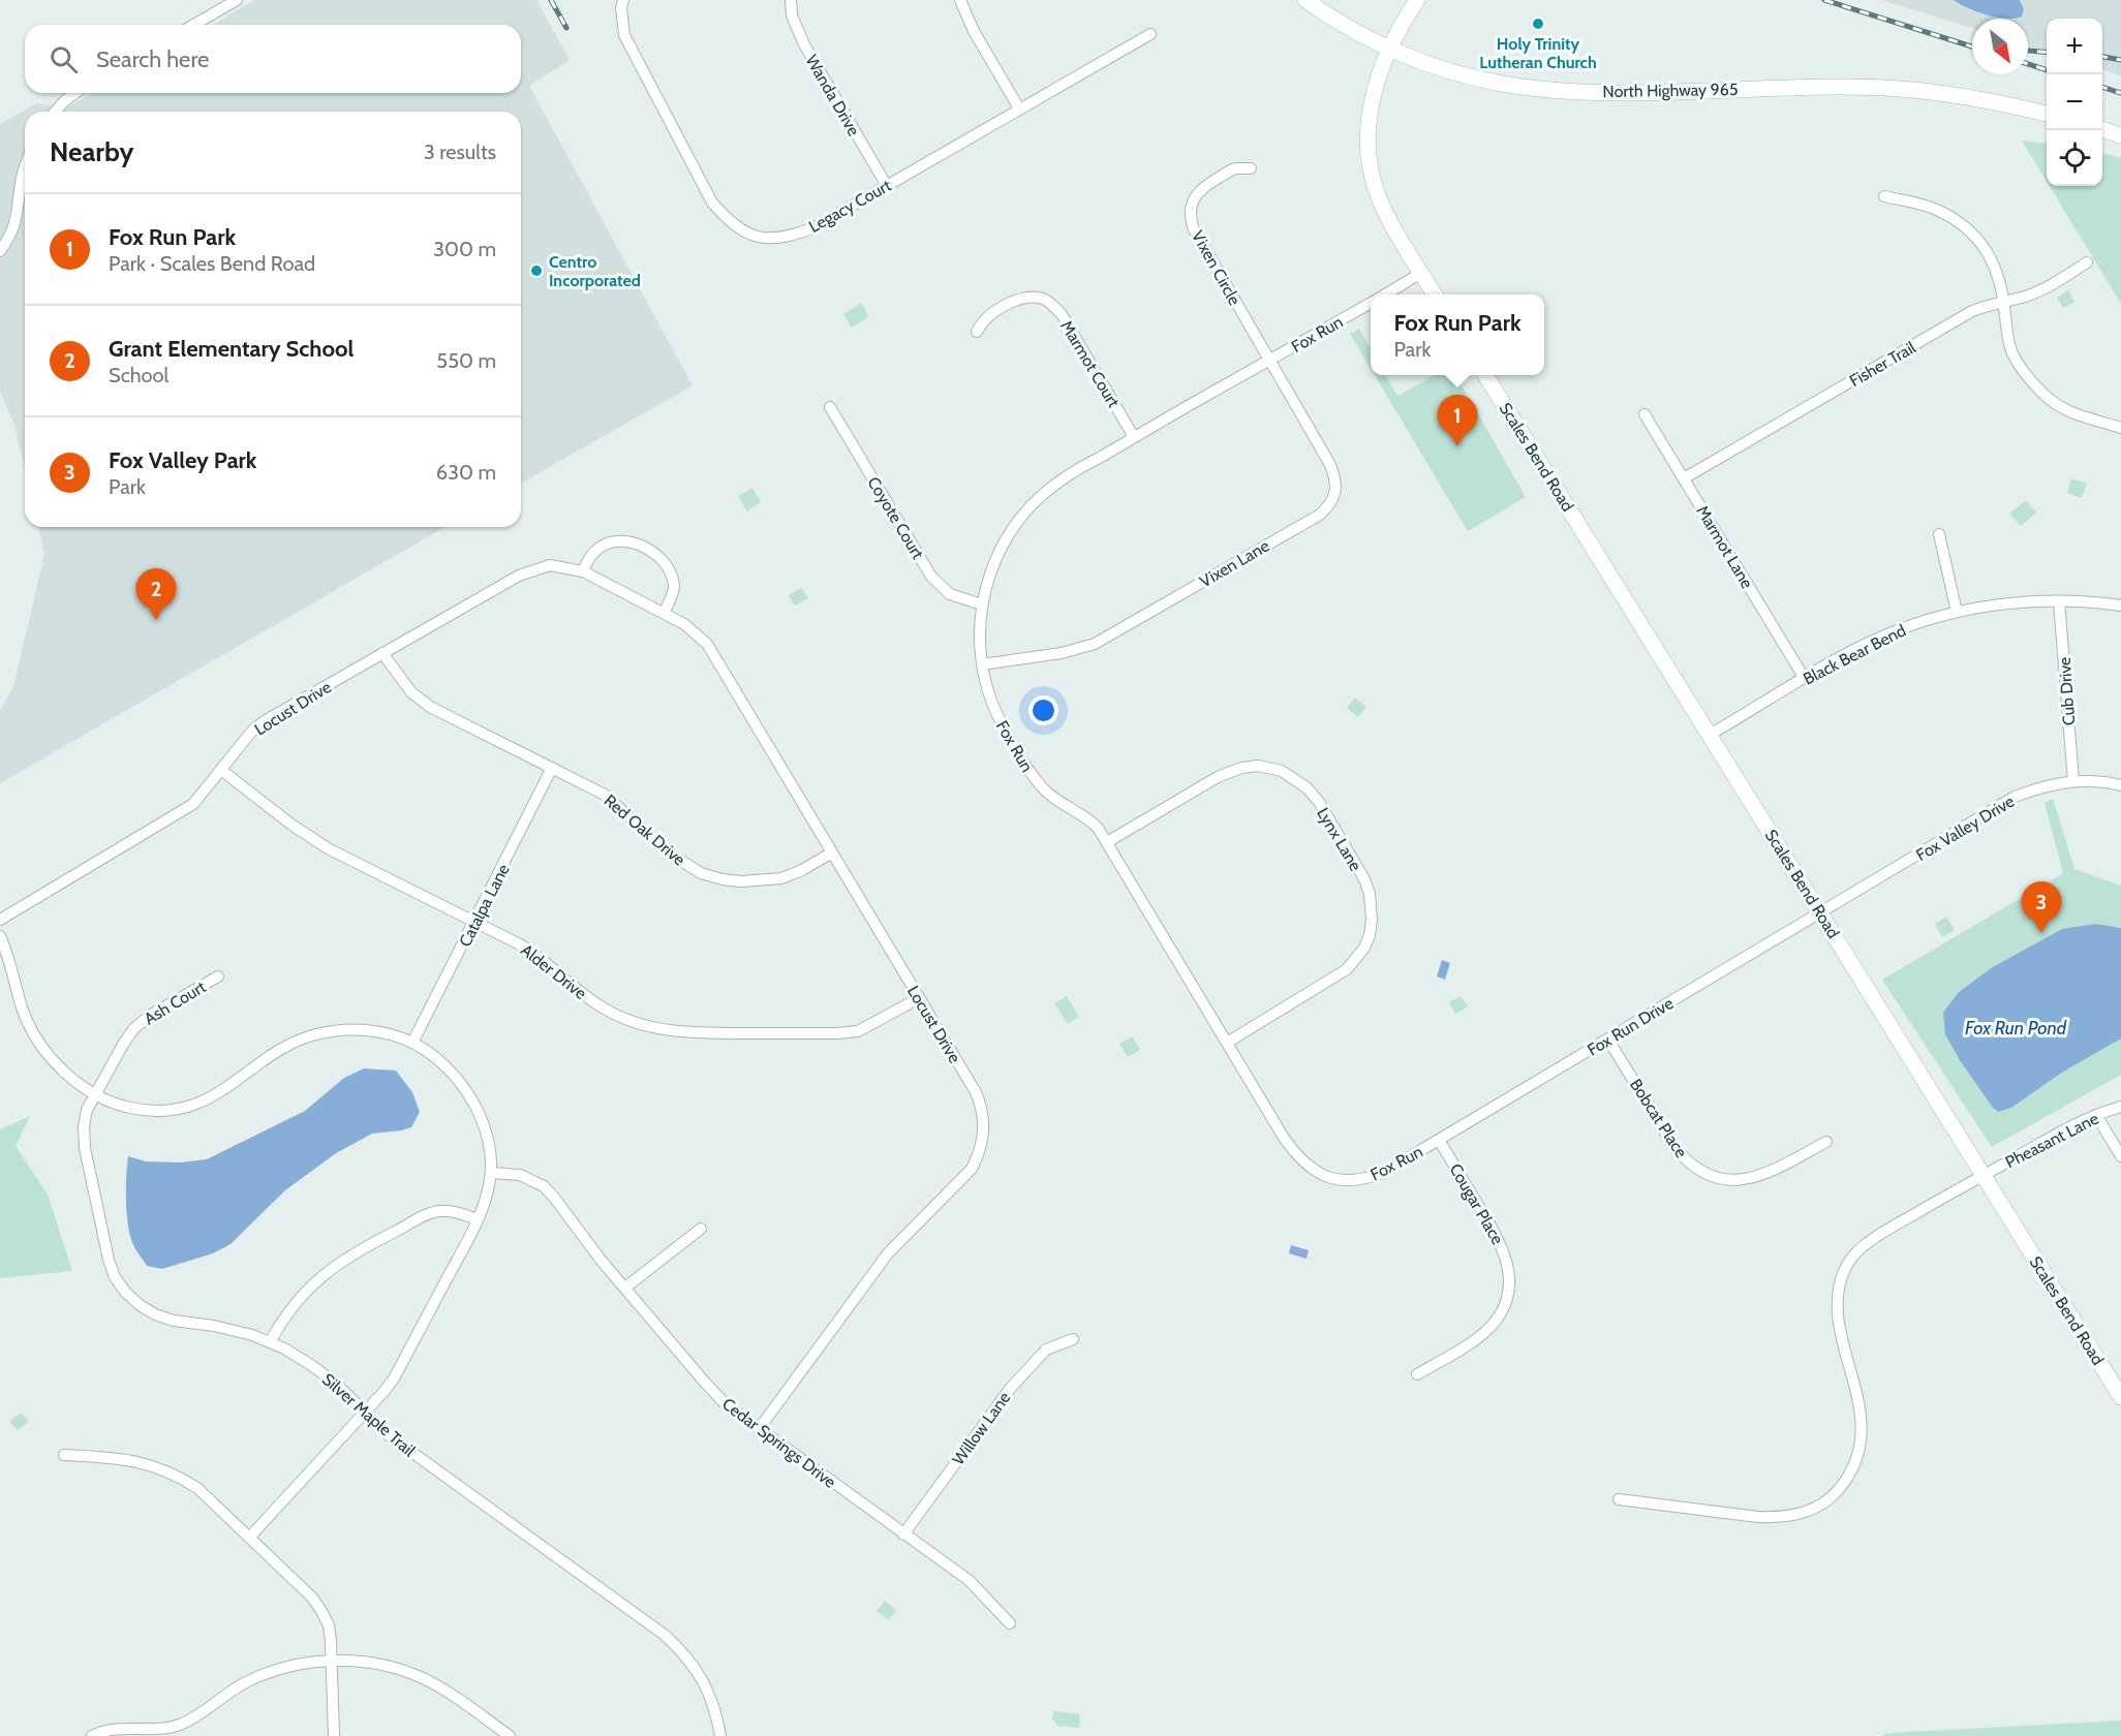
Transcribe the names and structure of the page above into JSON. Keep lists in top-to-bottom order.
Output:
{
  "streets": {
    "street": [
      "North Highway 965",
      "Wanda Drive",
      "Legacy Court",
      "Vixen Circle",
      "Fox Run",
      "Marmot Court",
      "Fisher Trail",
      "Scales Bend Road",
      "Coyote Court",
      "Marmot Lane",
      "Vixen Lane",
      "Black Bear Bend",
      "Cub Drive",
      "Locust Drive",
      "Fox Valley Drive",
      "Red Oak Drive",
      "Lynx Lane",
      "Catalpa Lane",
      "Alder Drive",
      "Ash Court",
      "Fox Run Drive",
      "Bobcat Place",
      "Pheasant Lane",
      "Cougar Place",
      "Silver Maple Trail",
      "Willow Lane",
      "Cedar Springs Drive"
    ]
  },
  "crossings": [
    ["Wanda Drive", "Legacy Court"],
    ["Vixen Circle", "Fox Run"],
    ["Vixen Circle", "Vixen Lane"],
    ["Fox Run", "Marmot Court"],
    ["Fox Run", "Coyote Court"],
    ["Fox Run", "Vixen Lane"],
    ["Fox Run", "Lynx Lane"],
    ["Fox Run", "Fox Run Drive"],
    ["Fox Run", "Cougar Place"],
    ["Fisher Trail", "Marmot Lane"],
    ["Scales Bend Road", "Black Bear Bend"],
    ["Scales Bend Road", "Fox Valley Drive"],
    ["Scales Bend Road", "Fox Run Drive"],
    ["Scales Bend Road", "Pheasant Lane"],
    ["Marmot Lane", "Black Bear Bend"],
    ["Black Bear Bend", "Cub Drive"],
    ["Cub Drive", "Fox Valley Drive"],
    ["Locust Drive", "Red Oak Drive"],
    ["Locust Drive", "Alder Drive"],
    ["Locust Drive", "Cedar Springs Drive"],
    ["Fox Valley Drive", "Fox Run Drive"],
    ["Red Oak Drive", "Catalpa Lane"],
    ["Catalpa Lane", "Alder Drive"],
    ["Ash Court", "Silver Maple Trail"],
    ["Fox Run Drive", "Bobcat Place"],
    ["Fox Run Drive", "Cougar Place"],
    ["Willow Lane", "Cedar Springs Drive"]
  ],
  "water": ["Fox Run Pond"],
  "places": ["Holy Trinity Lutheran Church", "Centro Incorporated"],
  "north": "bottom right",
  "page": {
    "map_buttons": ["+", "−"],
    "search": "Search here",
    "heading": ["Nearby", "3 results"],
    "list": [
      {
        "mark": "1",
        "name": "Fox Run Park",
        "note": "Park · Scales Bend Road",
        "value": "300 m"
      },
      {
        "mark": "2",
        "name": "Grant Elementary School",
        "note": "School",
        "value": "550 m"
      },
      {
        "mark": "3",
        "name": "Fox Valley Park",
        "note": "Park",
        "value": "630 m"
      }
    ],
    "popup": ["Fox Run Park", "Park"],
    "pins": ["1", "2", "3"]
  }
}
